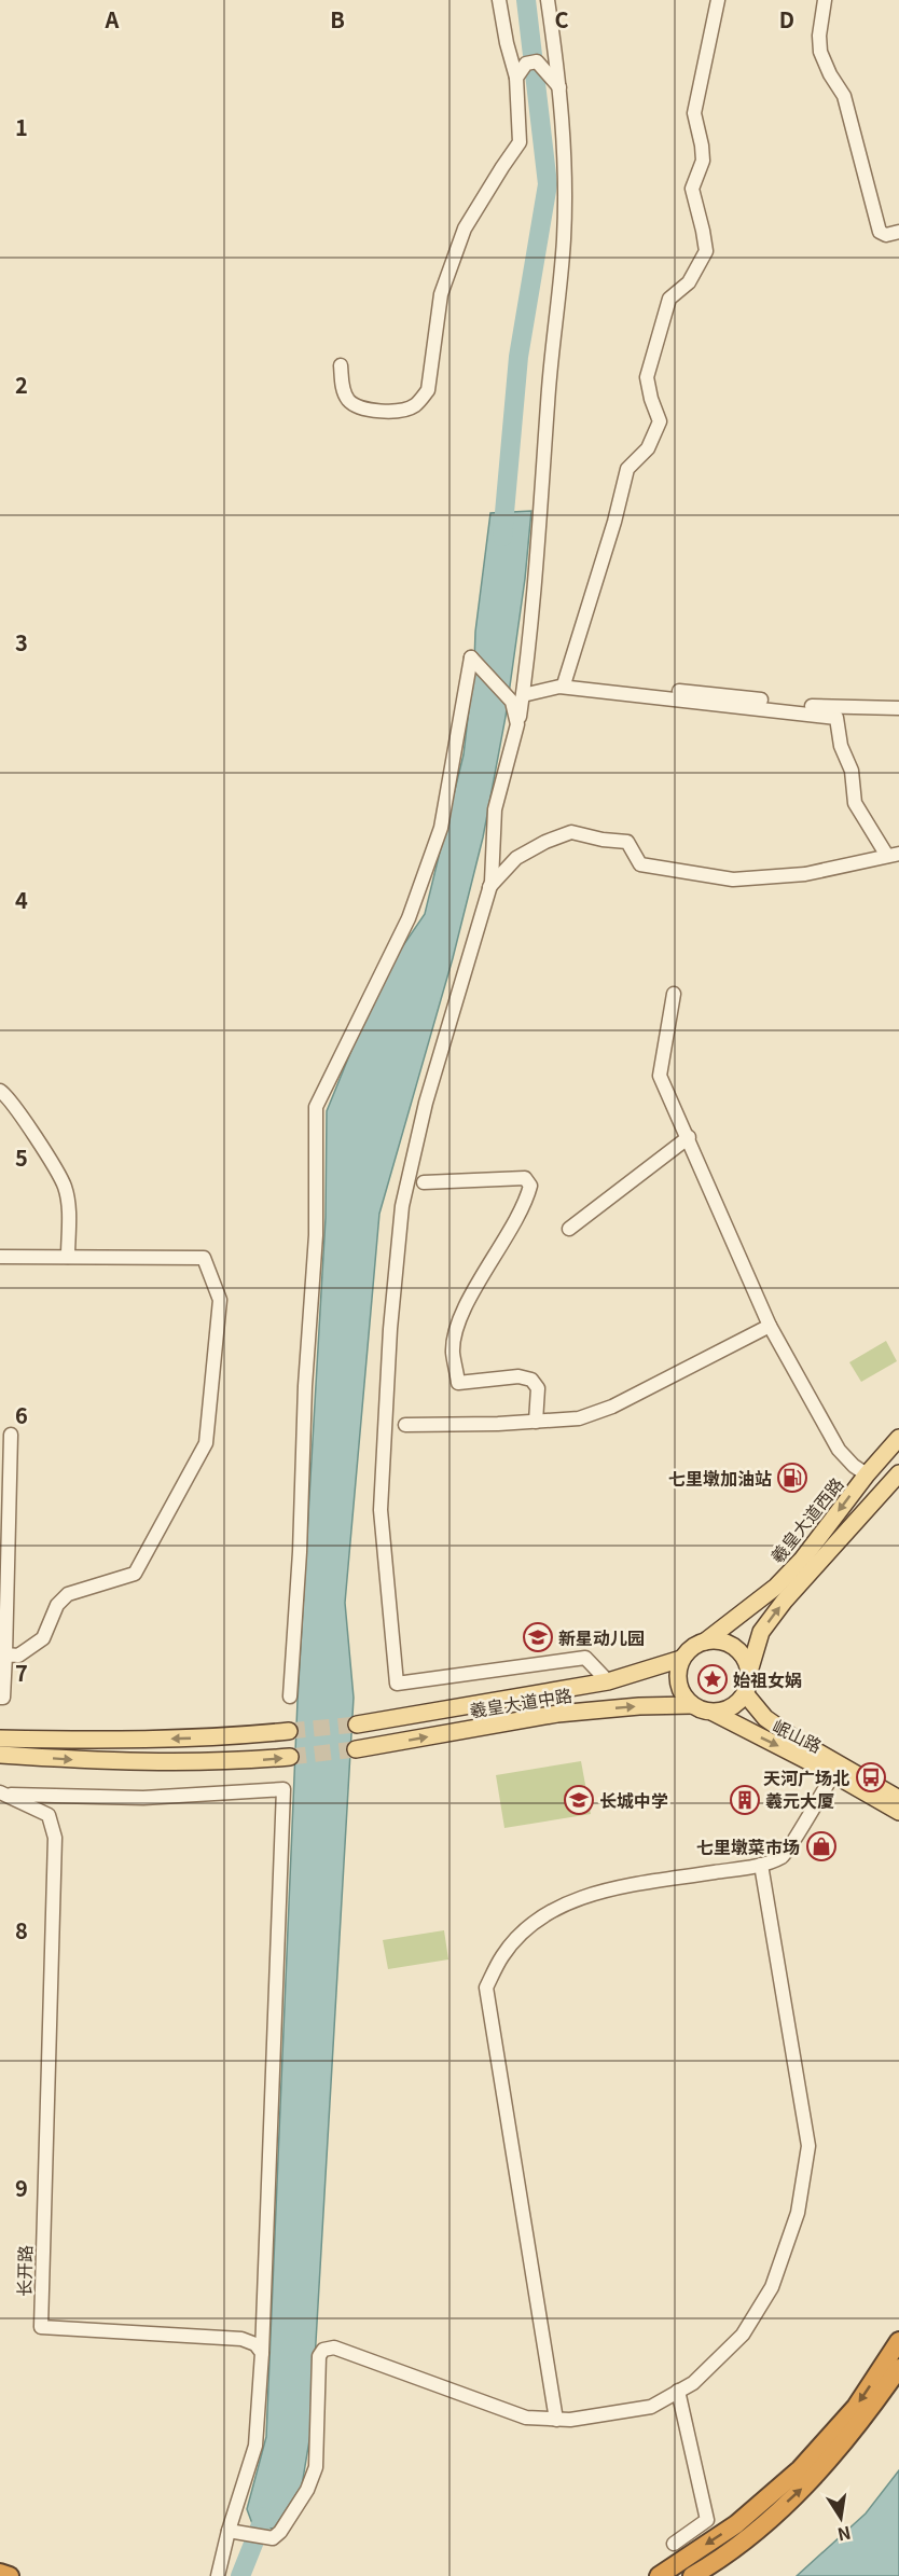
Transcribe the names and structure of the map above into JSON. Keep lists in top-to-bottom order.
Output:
{
  "streets": {
    "main road": ["羲皇大道西路", "羲皇大道中路", "岷山路"],
    "street": ["长开路"]
  },
  "crossings": [
    ["羲皇大道西路", "羲皇大道中路"],
    ["羲皇大道西路", "岷山路"],
    ["羲皇大道中路", "岷山路"]
  ],
  "places": {
    "fuel station": ["七里墩加油站"],
    "school or university": ["新星动儿园", "长城中学"],
    "place": ["始祖女娲"],
    "bus stop": ["天河广场北"],
    "building": ["羲元大厦"],
    "shop": ["七里墩菜市场"]
  },
  "north": "bottom",
  "grid": {
    "columns": [
      "A",
      "B",
      "C",
      "D"
    ],
    "rows": [
      "1",
      "2",
      "3",
      "4",
      "5",
      "6",
      "7",
      "8",
      "9"
    ]
  }
}
